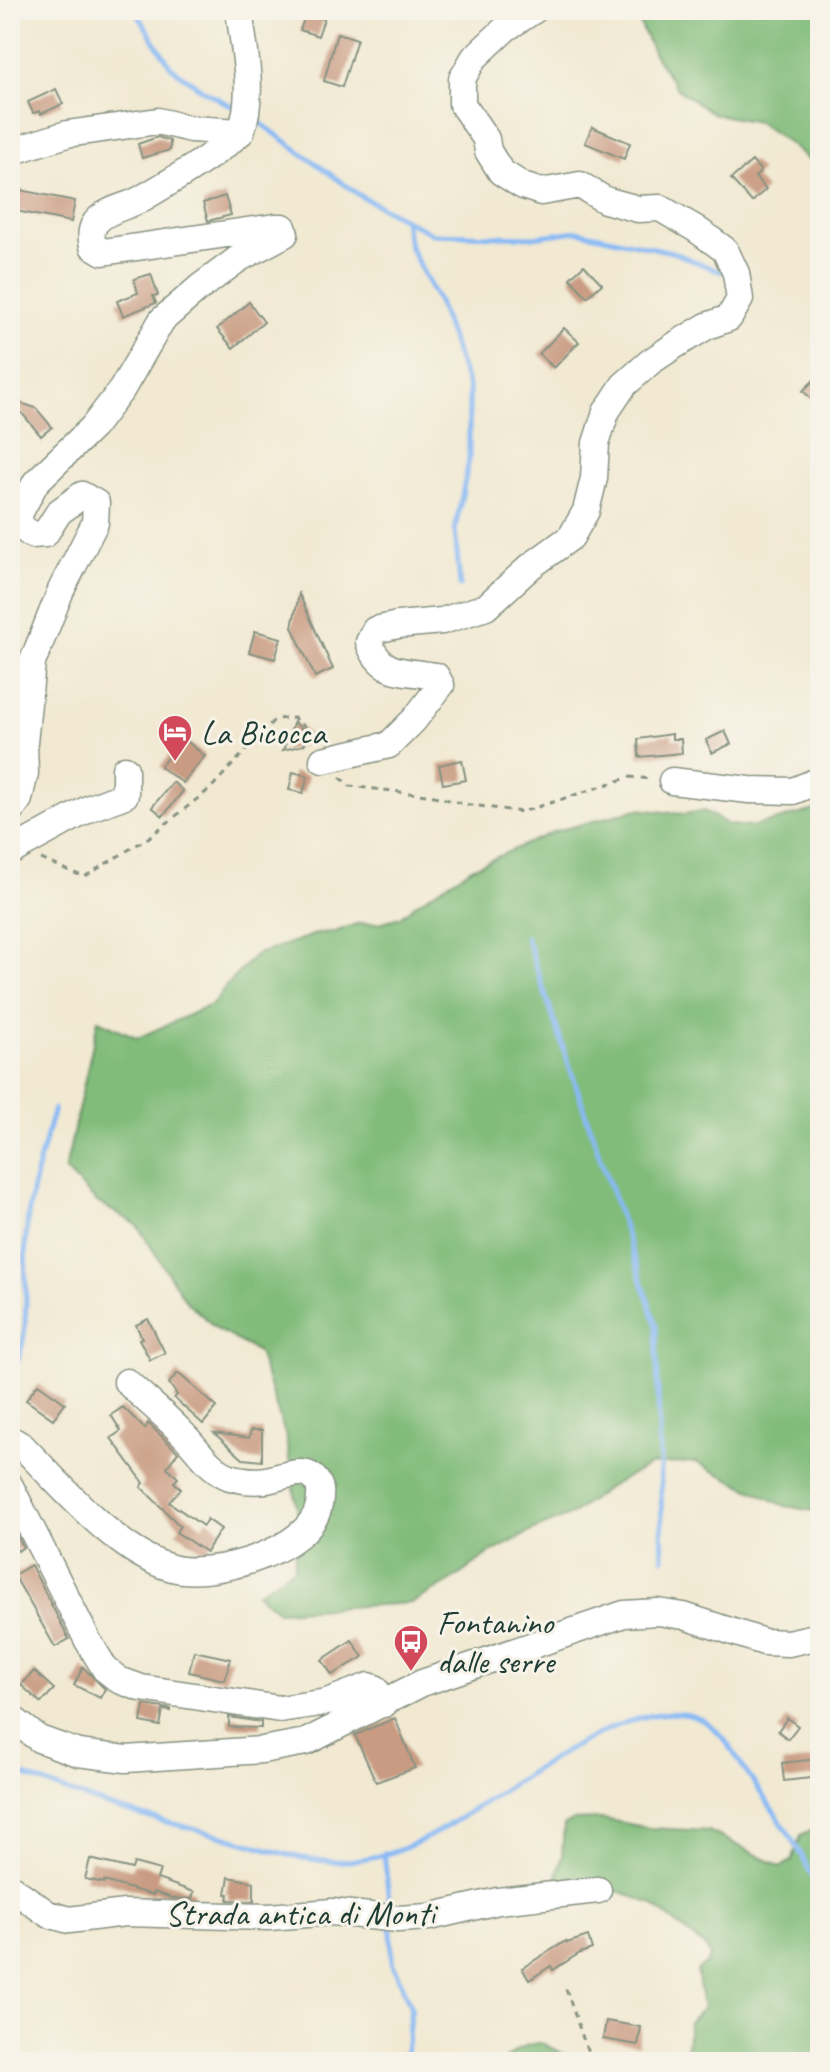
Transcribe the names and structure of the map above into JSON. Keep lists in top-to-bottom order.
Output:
{
  "streets": {
    "street": ["Strada antica di Monti"]
  },
  "places": {
    "hotel": ["La Bicocca"],
    "bus stop": ["Fontanino dalle serre"]
  }
}
